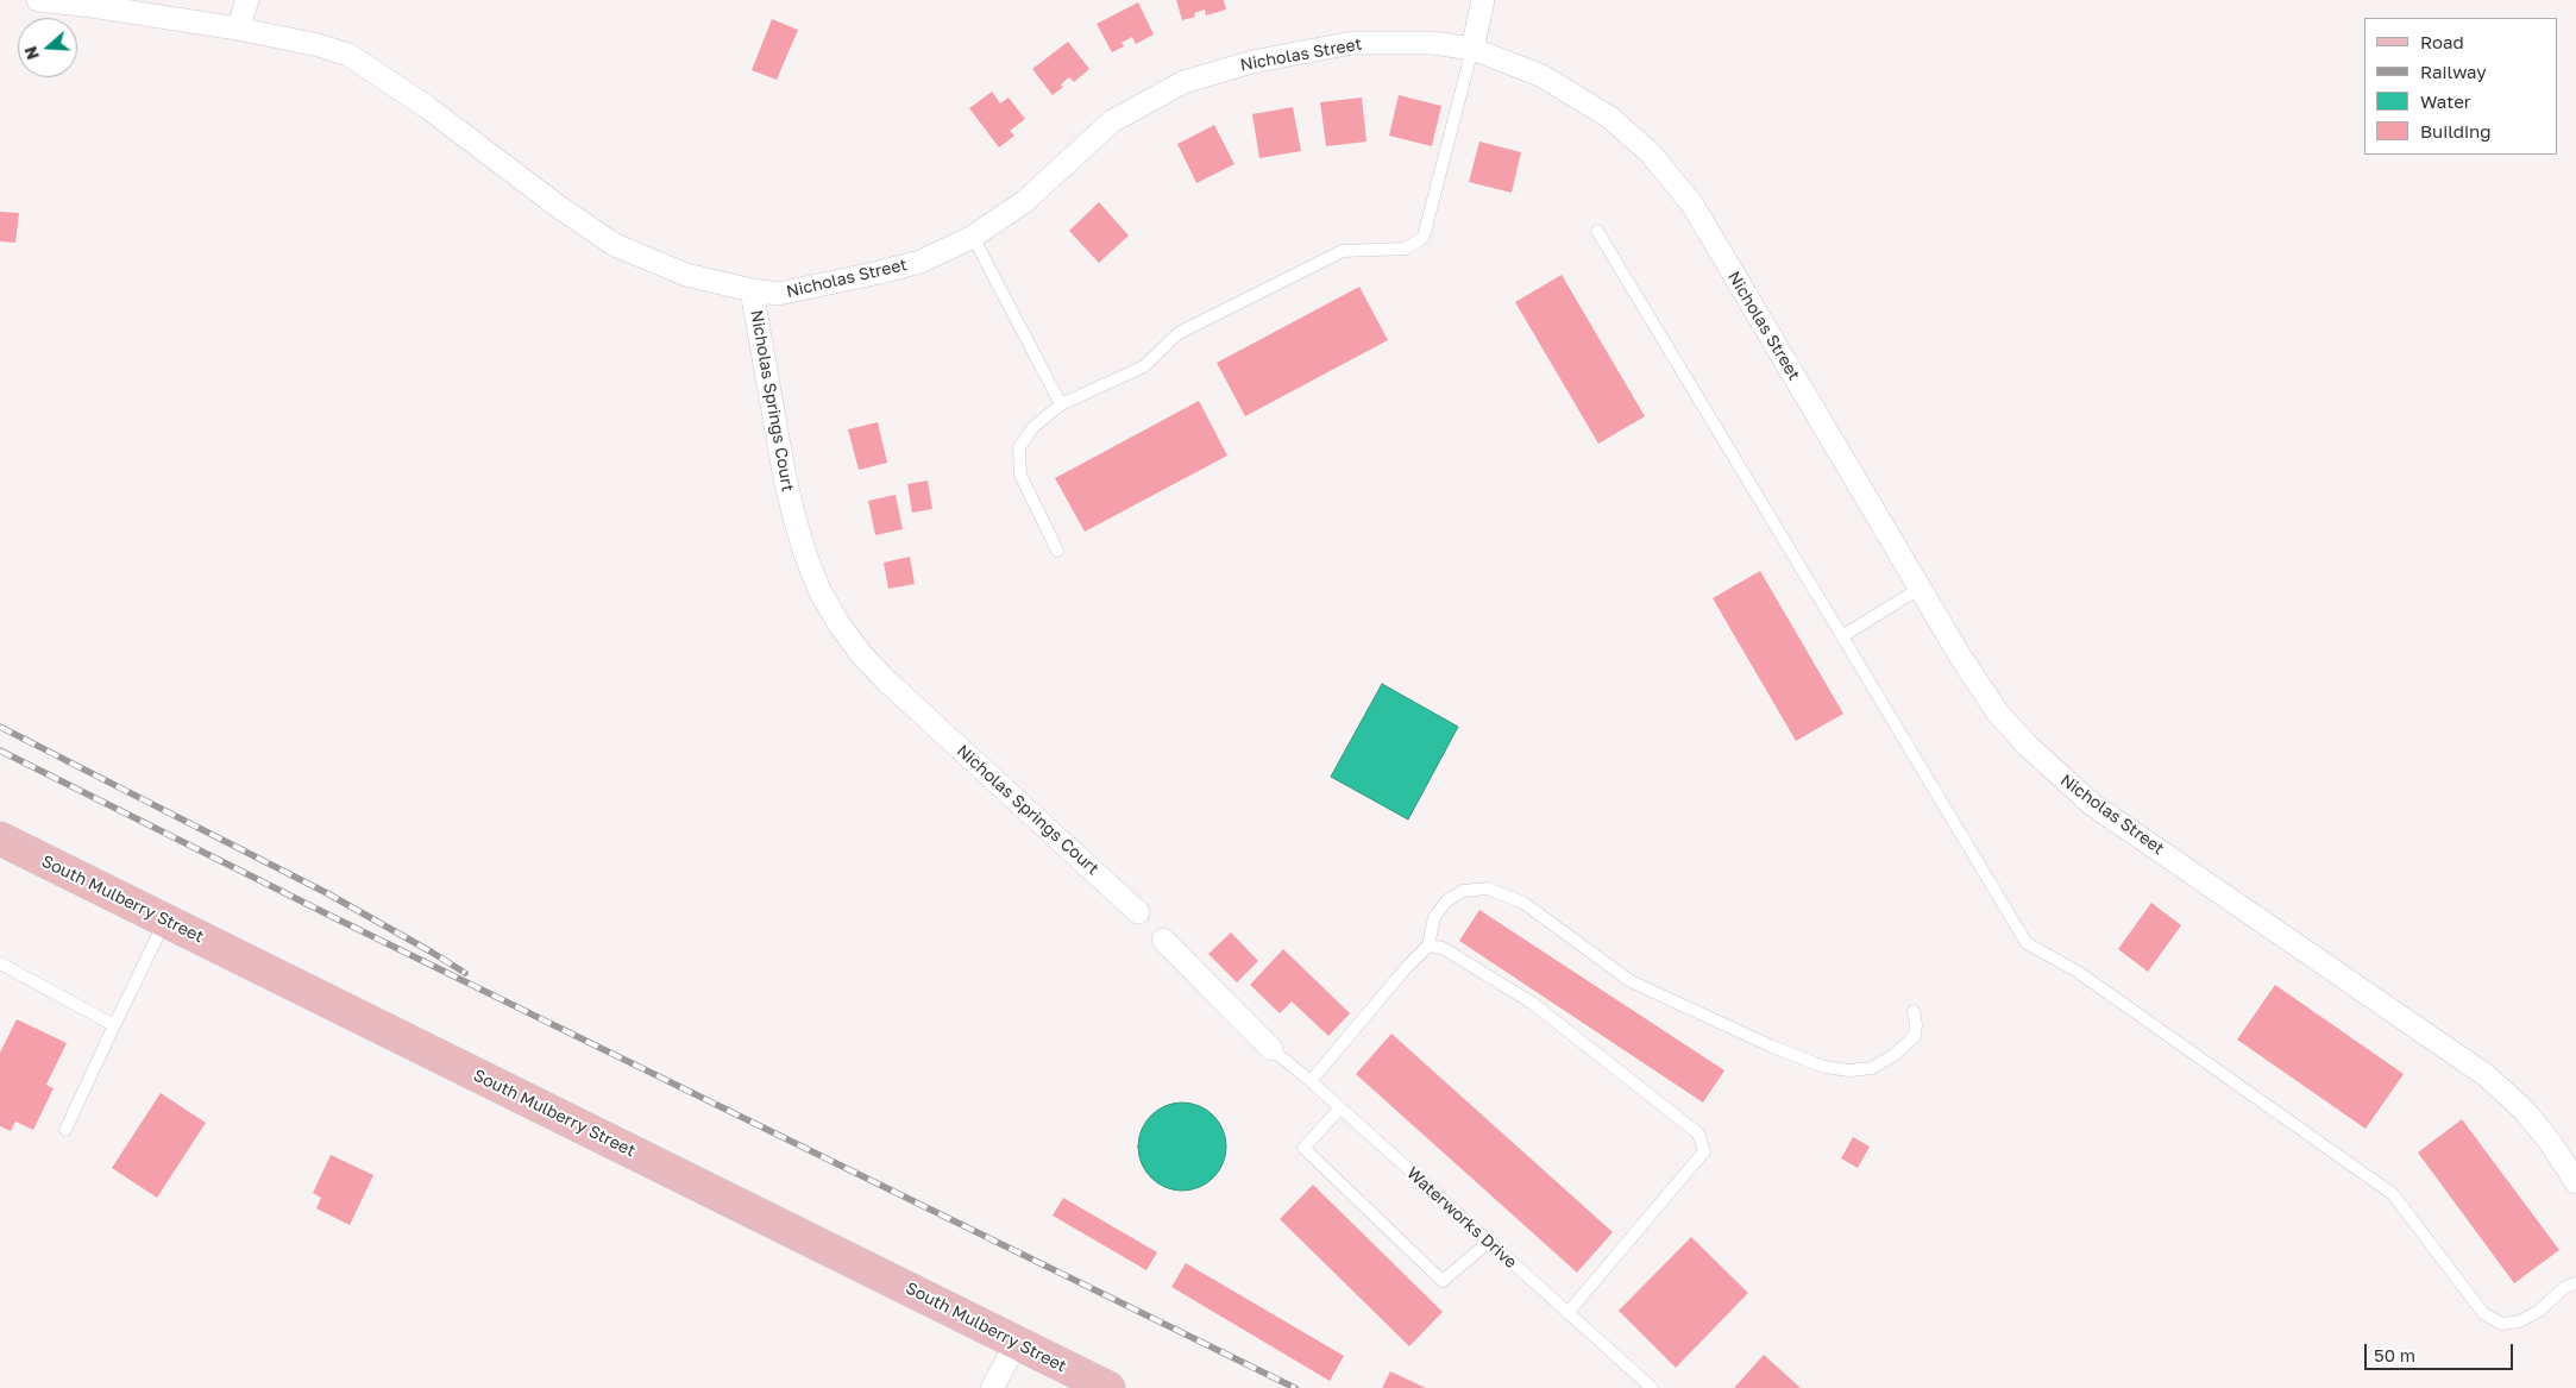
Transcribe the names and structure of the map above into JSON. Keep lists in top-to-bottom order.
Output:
{
  "streets": {
    "main road": ["South Mulberry Street"],
    "street": ["Nicholas Street", "Nicholas Springs Court"],
    "lane": ["Waterworks Drive"]
  },
  "crossings": [
    ["Nicholas Street", "Nicholas Springs Court"]
  ],
  "legend": [
    "Road",
    "Railway",
    "Water",
    "Building"
  ],
  "scale_bar": "50 m",
  "north": "left"
}
